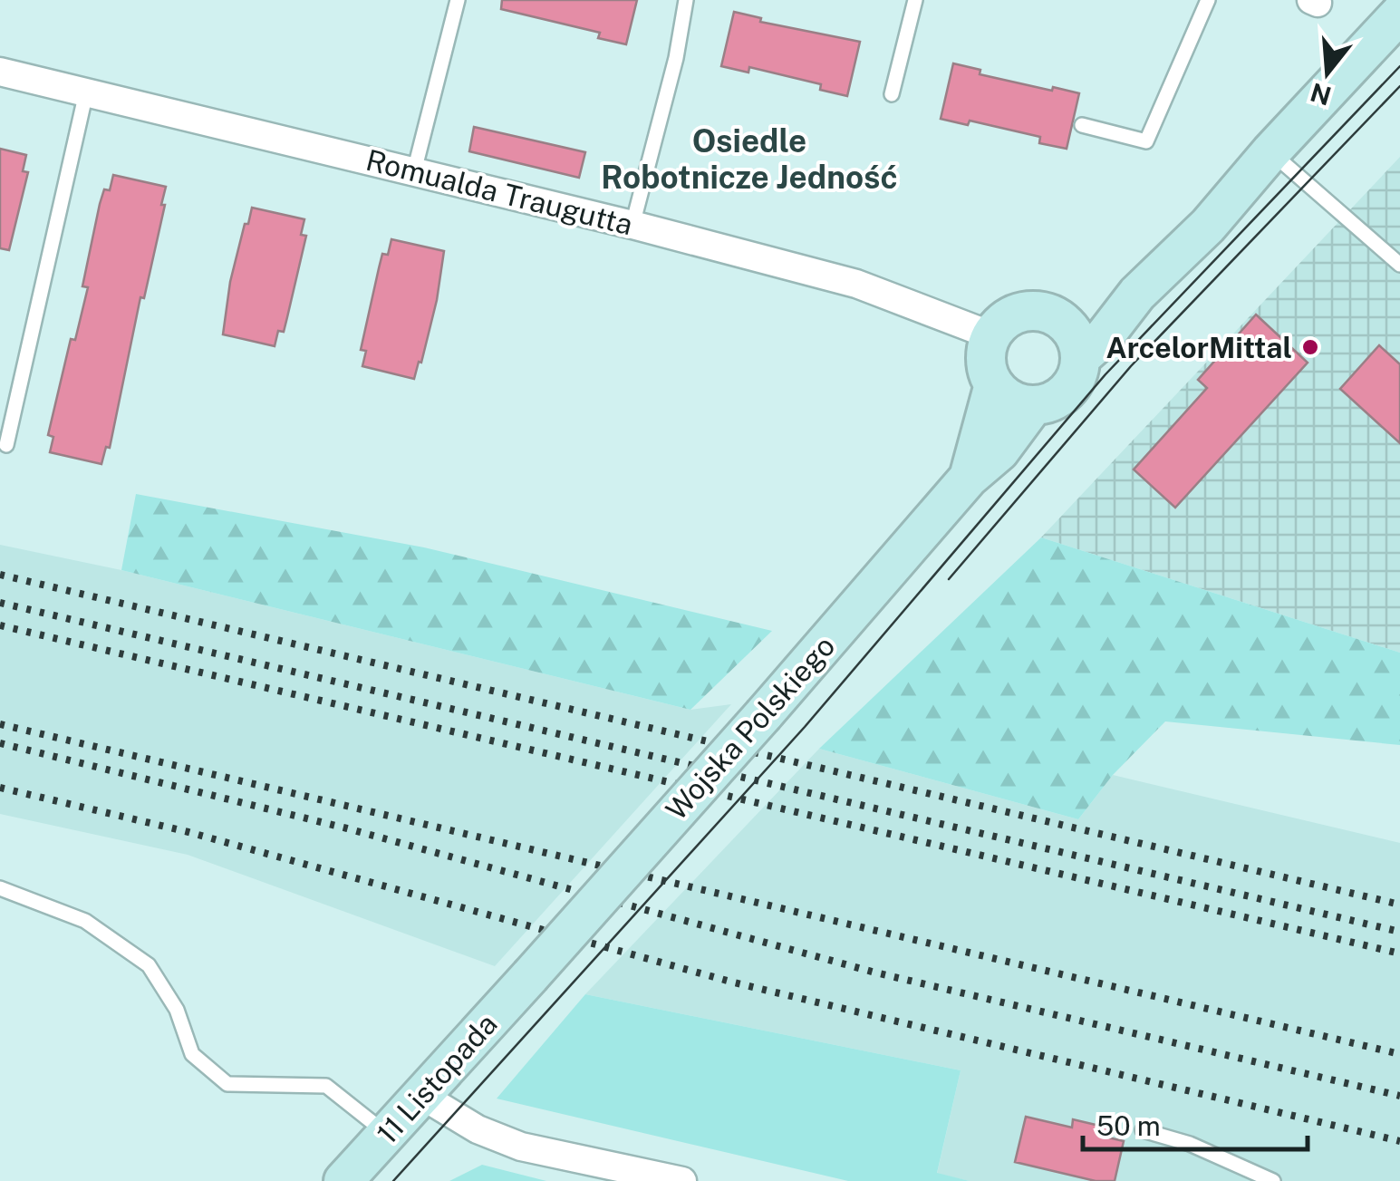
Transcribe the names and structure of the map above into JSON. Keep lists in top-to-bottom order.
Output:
{
  "streets": {
    "main road": ["Wojska Polskiego", "11 Listopada"],
    "street": ["Romualda Traugutta"]
  },
  "crossings": [
    ["Romualda Traugutta", "Wojska Polskiego"],
    ["Wojska Polskiego", "11 Listopada"]
  ],
  "districts": ["Osiedle Robotnicze Jedność"],
  "places": ["ArcelorMittal"],
  "scale_bar": "50 m",
  "north": "bottom"
}
